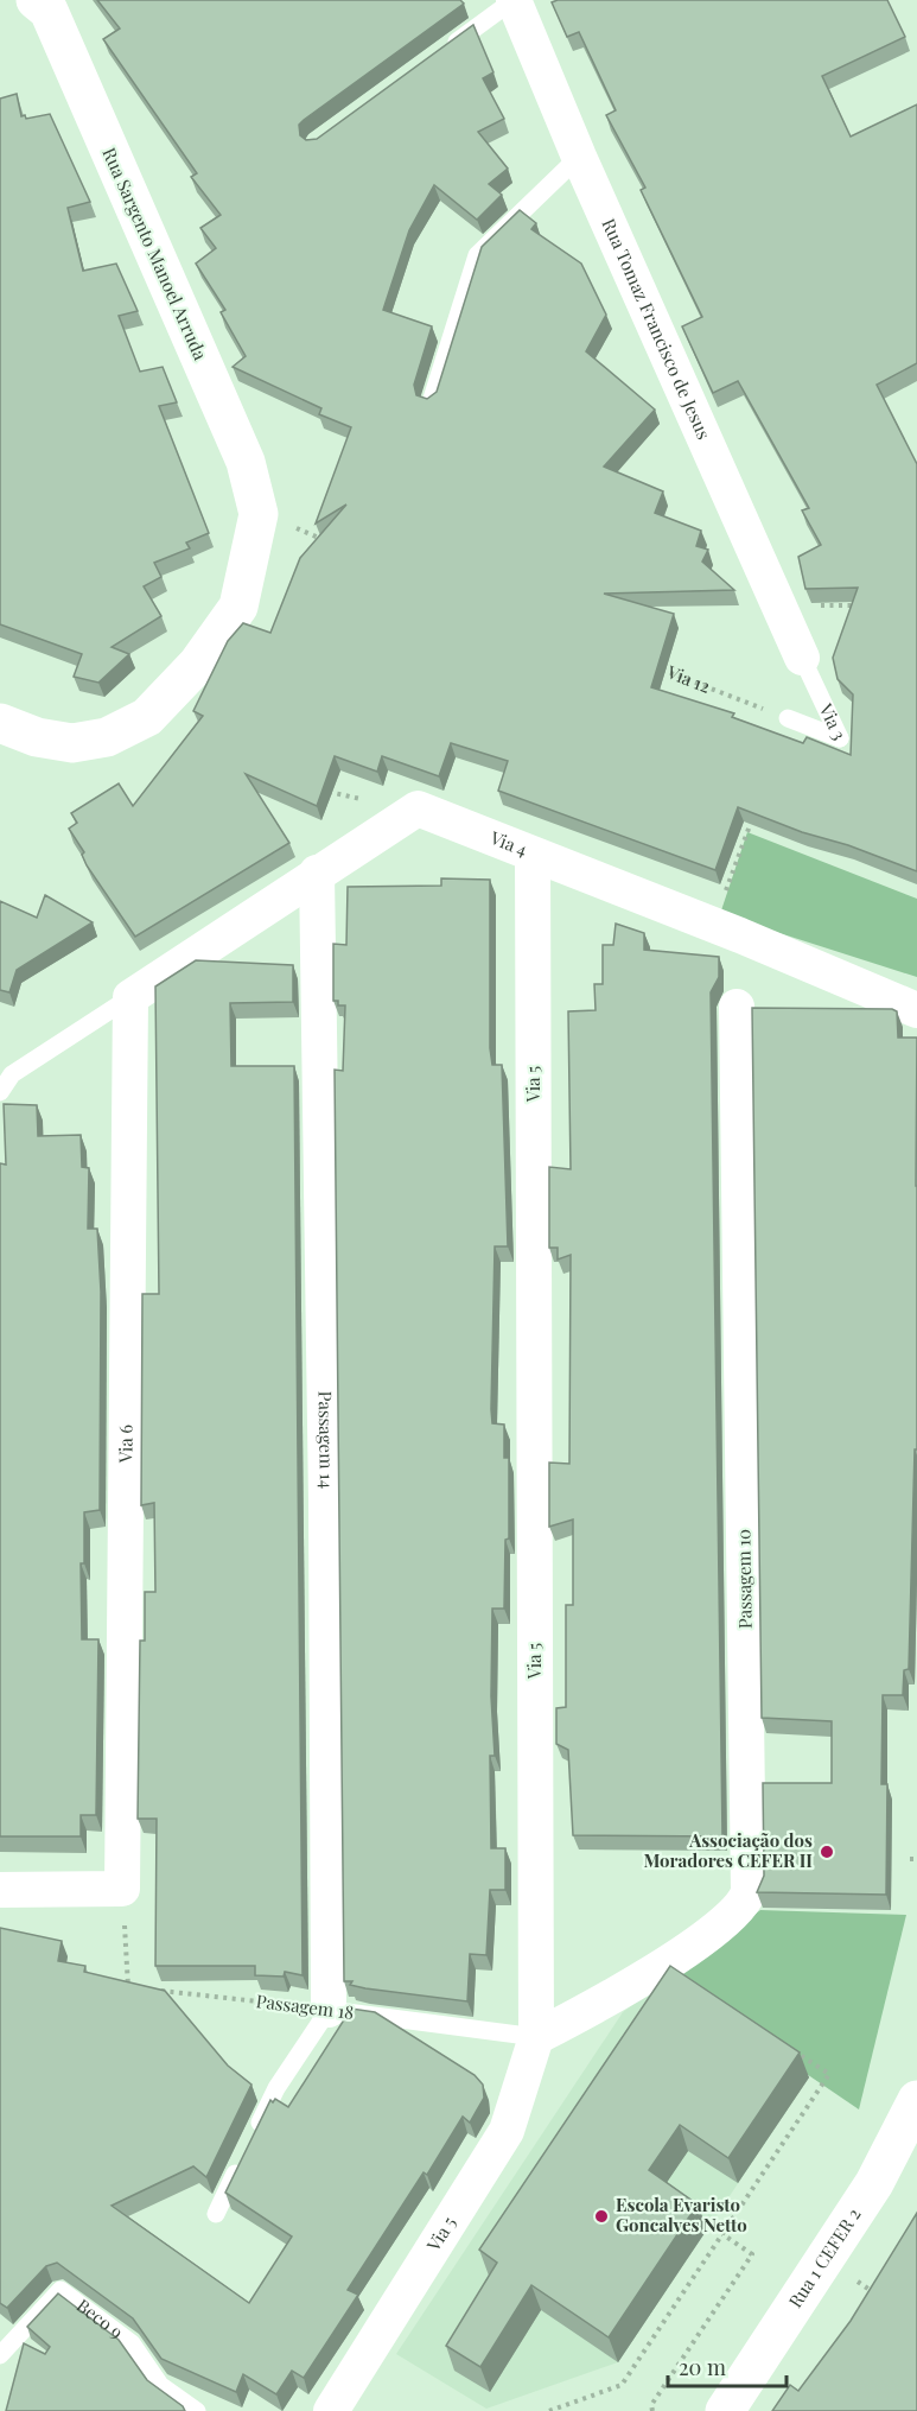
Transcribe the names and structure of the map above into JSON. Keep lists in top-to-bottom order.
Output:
{
  "streets": {
    "street": [
      "Rua Sargento Manoel Arruda",
      "Rua Tomaz Francisco de Jesus",
      "Via 4",
      "Via 5",
      "Passagem 14",
      "Via 6",
      "Passagem 10",
      "Rua 1 CEFER 2"
    ],
    "lane": ["Via 3", "Passagem 18", "Beco 9"],
    "path": ["Via 12"]
  },
  "crossings": [
    ["Rua Tomaz Francisco de Jesus", "Via 3"],
    ["Via 12", "Via 3"],
    ["Via 4", "Via 5"],
    ["Via 5", "Passagem 10"],
    ["Via 5", "Passagem 18"],
    ["Passagem 14", "Passagem 18"],
    ["Passagem 10", "Passagem 18"]
  ],
  "places": ["Associação dos Moradores CEFER II", "Escola Evaristo Goncalves Netto"],
  "scale_bar": "20 m"
}
